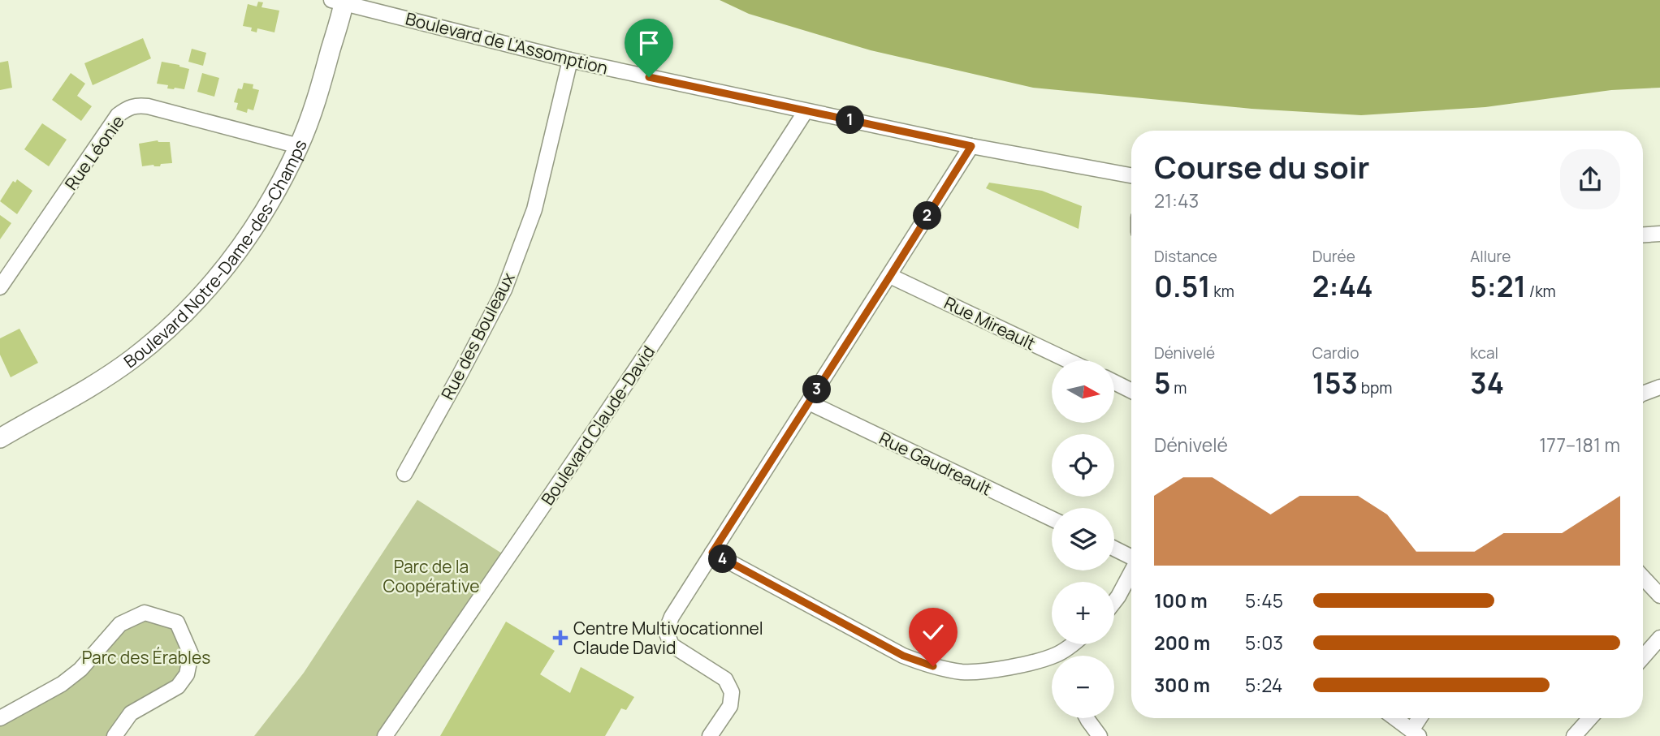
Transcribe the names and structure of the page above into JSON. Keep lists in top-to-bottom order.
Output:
{
  "streets": {
    "main road": ["Boulevard Notre-Dame-des-Champs"],
    "street": [
      "Boulevard de L'Assomption",
      "Rue Léonie",
      "Rue Mireault",
      "Rue des Bouleaux",
      "Boulevard Claude-David",
      "Rue Gaudreault"
    ]
  },
  "crossings": [
    ["Boulevard de L'Assomption", "Boulevard Notre-Dame-des-Champs"],
    ["Boulevard de L'Assomption", "Rue des Bouleaux"],
    ["Boulevard de L'Assomption", "Boulevard Claude-David"],
    ["Rue Léonie", "Boulevard Notre-Dame-des-Champs"]
  ],
  "parks": ["Parc de la Coopérative", "Parc des Érables"],
  "places": {
    "health": ["Centre Multivocationnel Claude David"]
  },
  "north": "right",
  "page": {
    "pins": [
      "1",
      "2",
      "3",
      "4"
    ],
    "heading": ["Course du soir", "21:43"],
    "stats": [
      ["Distance", "0.51 km"],
      ["Durée", "2:44"],
      ["Allure", "5:21 /km"],
      ["Dénivelé", "5 m"],
      ["Cardio", "153 bpm"],
      ["kcal", "34"]
    ],
    "map_buttons": ["+", "−"],
    "chart": ["Dénivelé", "177–181 m"],
    "list": [
      {
        "name": "100 m",
        "note": "5:45"
      },
      {
        "name": "200 m",
        "note": "5:03"
      },
      {
        "name": "300 m",
        "note": "5:24"
      }
    ]
  }
}
